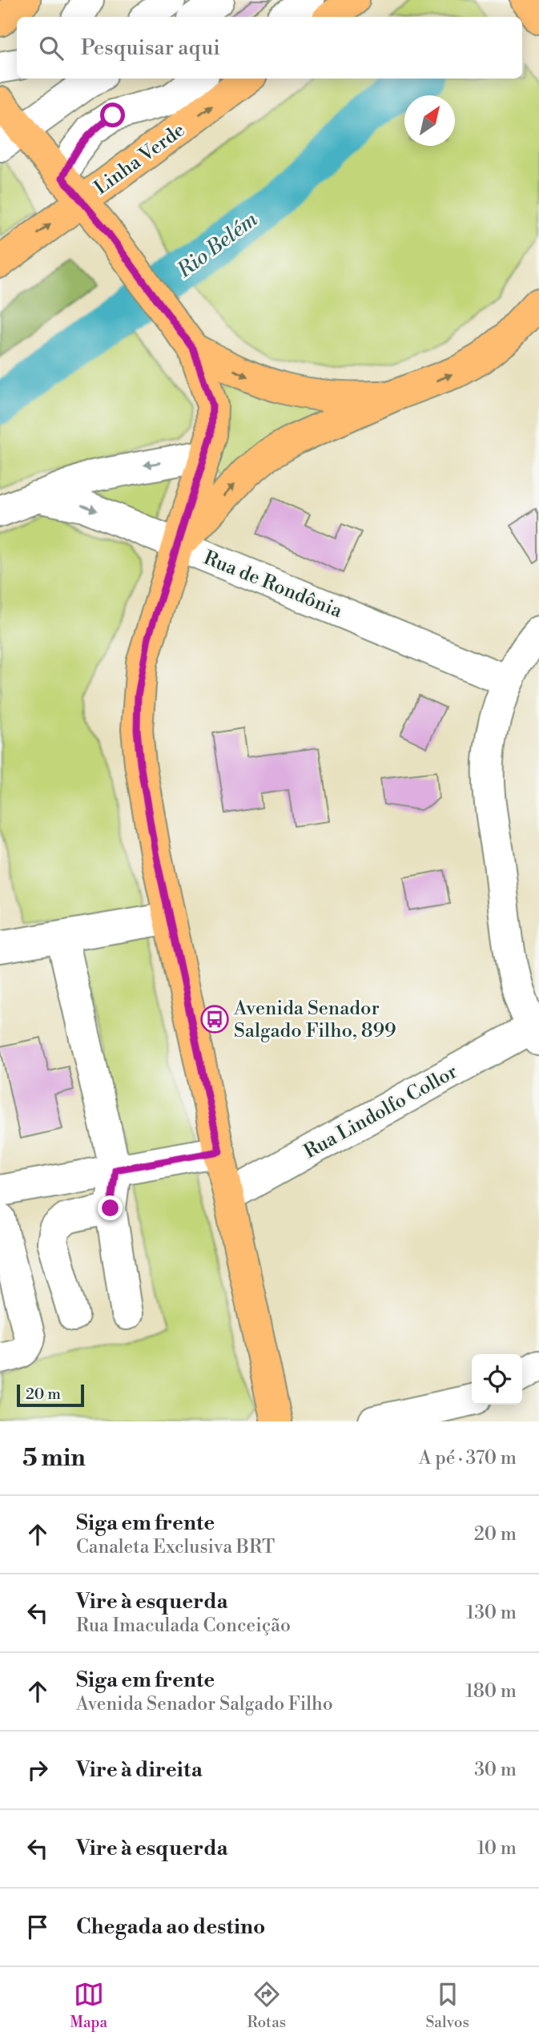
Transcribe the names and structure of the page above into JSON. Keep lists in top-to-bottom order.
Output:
{
  "streets": {
    "main road": ["Linha Verde"],
    "street": ["Rua de Rondônia", "Rua Lindolfo Collor"]
  },
  "one_way": ["Linha Verde"],
  "water": ["Rio Belém"],
  "places": {
    "bus stop": ["Avenida Senador Salgado Filho, 899"]
  },
  "scale_bar": "20 m",
  "north": "top right",
  "page": {
    "search": "Pesquisar aqui",
    "scale": "20 m",
    "heading": ["5 min", "A pé · 370 m"],
    "list": [
      ["Siga em frente", "Canaleta Exclusiva BRT", "20 m"],
      ["Vire à esquerda", "Rua Imaculada Conceição", "130 m"],
      ["Siga em frente", "Avenida Senador Salgado Filho", "180 m"],
      ["Vire à direita", "30 m"],
      ["Vire à esquerda", "10 m"],
      "Chegada ao destino"
    ],
    "nav": ["Mapa", "Rotas", "Salvos"]
  }
}
